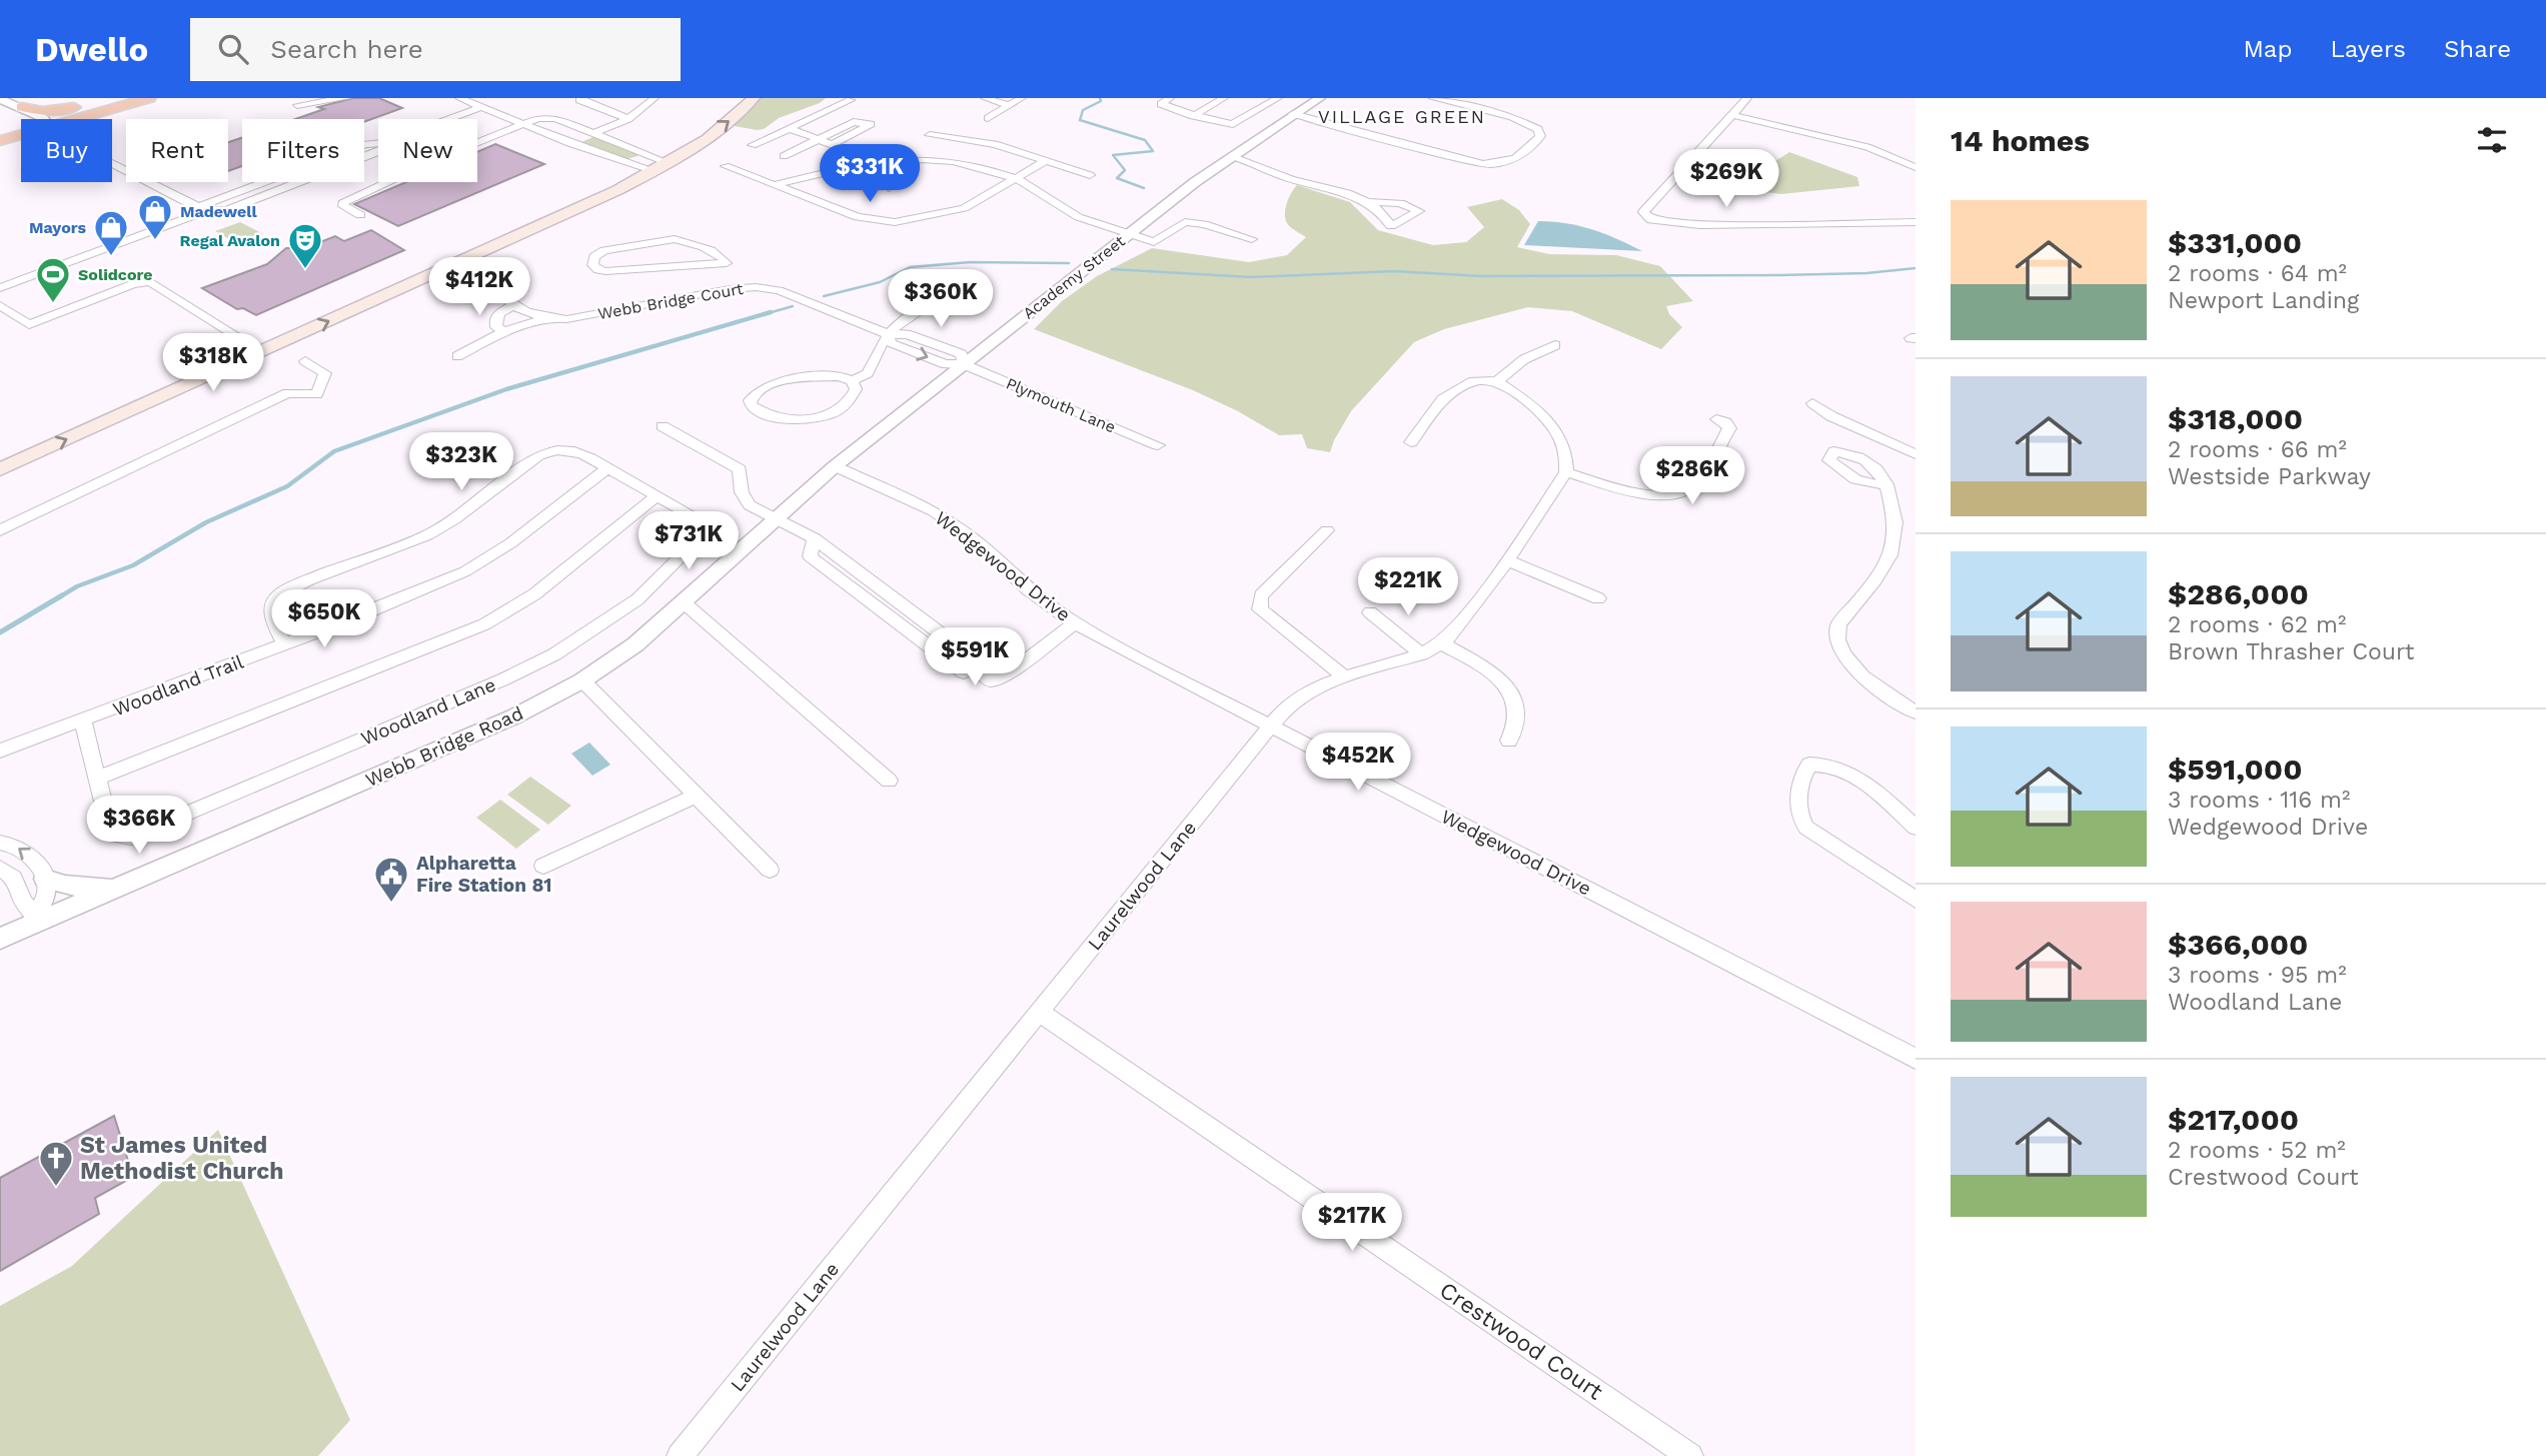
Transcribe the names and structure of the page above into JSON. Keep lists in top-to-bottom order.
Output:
{
  "streets": {
    "street": [
      "Academy Street",
      "Webb Bridge Court",
      "Plymouth Lane",
      "Wedgewood Drive",
      "Woodland Trail",
      "Woodland Lane",
      "Webb Bridge Road",
      "Laurelwood Lane",
      "Crestwood Court"
    ]
  },
  "crossings": [
    ["Academy Street", "Webb Bridge Court"],
    ["Academy Street", "Plymouth Lane"],
    ["Academy Street", "Wedgewood Drive"],
    ["Academy Street", "Webb Bridge Road"],
    ["Webb Bridge Court", "Plymouth Lane"],
    ["Wedgewood Drive", "Webb Bridge Road"],
    ["Wedgewood Drive", "Laurelwood Lane"],
    ["Woodland Trail", "Woodland Lane"],
    ["Laurelwood Lane", "Crestwood Court"]
  ],
  "districts": ["VILLAGE GREEN"],
  "places": {
    "shop": ["Madewell", "Mayors"],
    "theatre": ["Regal Avalon"],
    "sports": ["Solidcore"],
    "public building": ["Alpharetta Fire Station 81"],
    "church": ["St James United Methodist Church"]
  },
  "page": {
    "header": "Dwello",
    "search": "Search here",
    "nav": ["Map", "Layers", "Share"],
    "heading": "14 homes",
    "chip": [
      "Buy",
      "Rent",
      "Filters",
      "New"
    ],
    "price": [
      "$331K",
      "$269K",
      "$412K",
      "$360K",
      "$318K",
      "$323K",
      "$286K",
      "$731K",
      "$221K",
      "$650K",
      "$591K",
      "$452K",
      "$366K",
      "$217K"
    ],
    "list": [
      {
        "name": "$331,000",
        "note": "2 rooms · 64 m² · Newport Landing"
      },
      {
        "name": "$318,000",
        "note": "2 rooms · 66 m² · Westside Parkway"
      },
      {
        "name": "$286,000",
        "note": "2 rooms · 62 m² · Brown Thrasher Court"
      },
      {
        "name": "$591,000",
        "note": "3 rooms · 116 m² · Wedgewood Drive"
      },
      {
        "name": "$366,000",
        "note": "3 rooms · 95 m² · Woodland Lane"
      },
      {
        "name": "$217,000",
        "note": "2 rooms · 52 m² · Crestwood Court"
      }
    ]
  }
}
